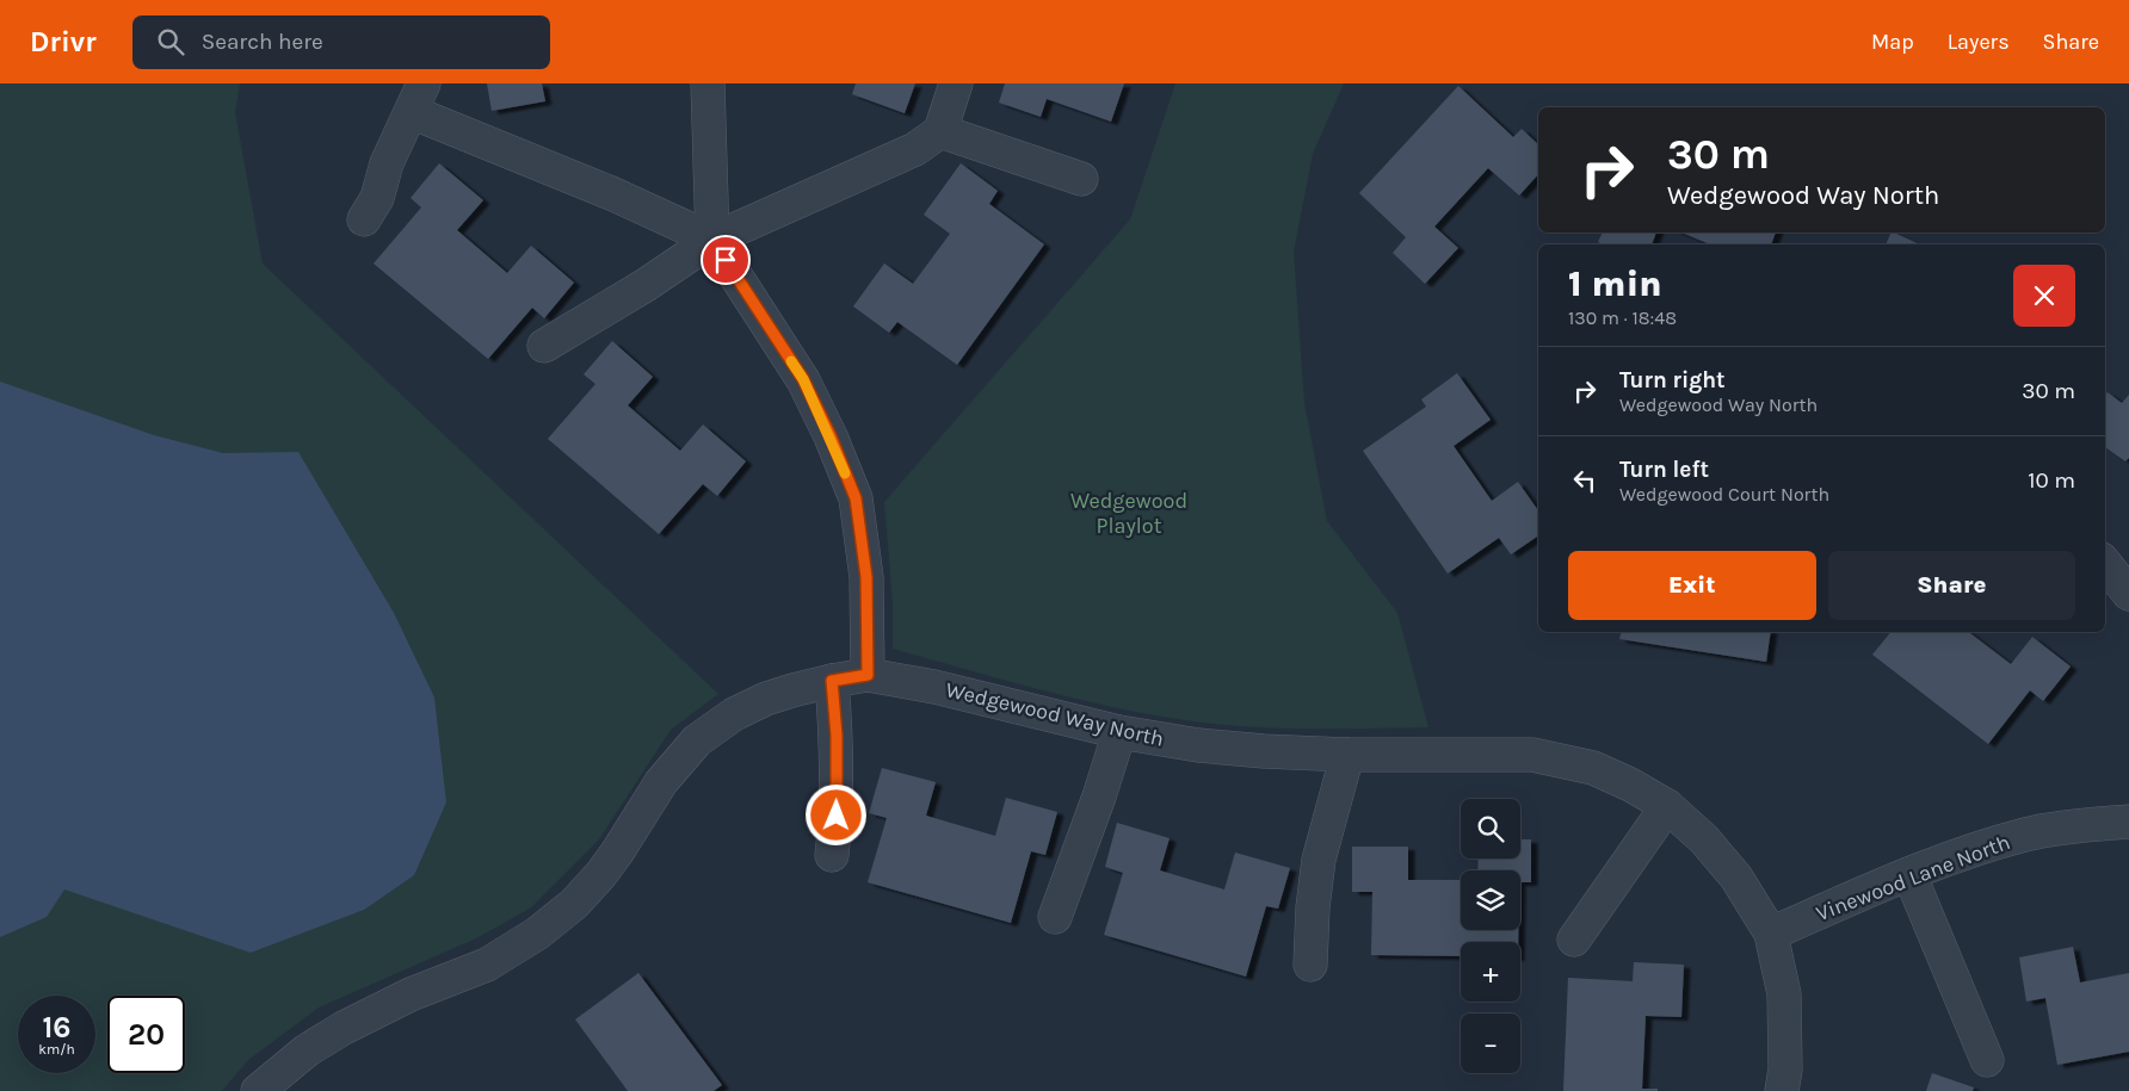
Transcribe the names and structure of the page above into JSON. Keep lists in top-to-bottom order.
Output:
{
  "streets": {
    "street": ["Wedgewood Way North", "Vinewood Lane North"]
  },
  "crossings": [
    ["Wedgewood Way North", "Vinewood Lane North"]
  ],
  "parks": ["Wedgewood Playlot"],
  "page": {
    "header": "Drivr",
    "search": "Search here",
    "nav": ["Map", "Layers", "Share"],
    "turn": ["30 m", "Wedgewood Way North"],
    "heading": ["1 min", "130 m · 18:48"],
    "list": [
      {
        "name": "Turn right",
        "note": "Wedgewood Way North",
        "value": "30 m"
      },
      {
        "name": "Turn left",
        "note": "Wedgewood Court North",
        "value": "10 m"
      }
    ],
    "buttons": ["Exit", "Share"],
    "map_buttons": ["+", "−"],
    "speed": "16 km/h",
    "limit": "20"
  }
}
